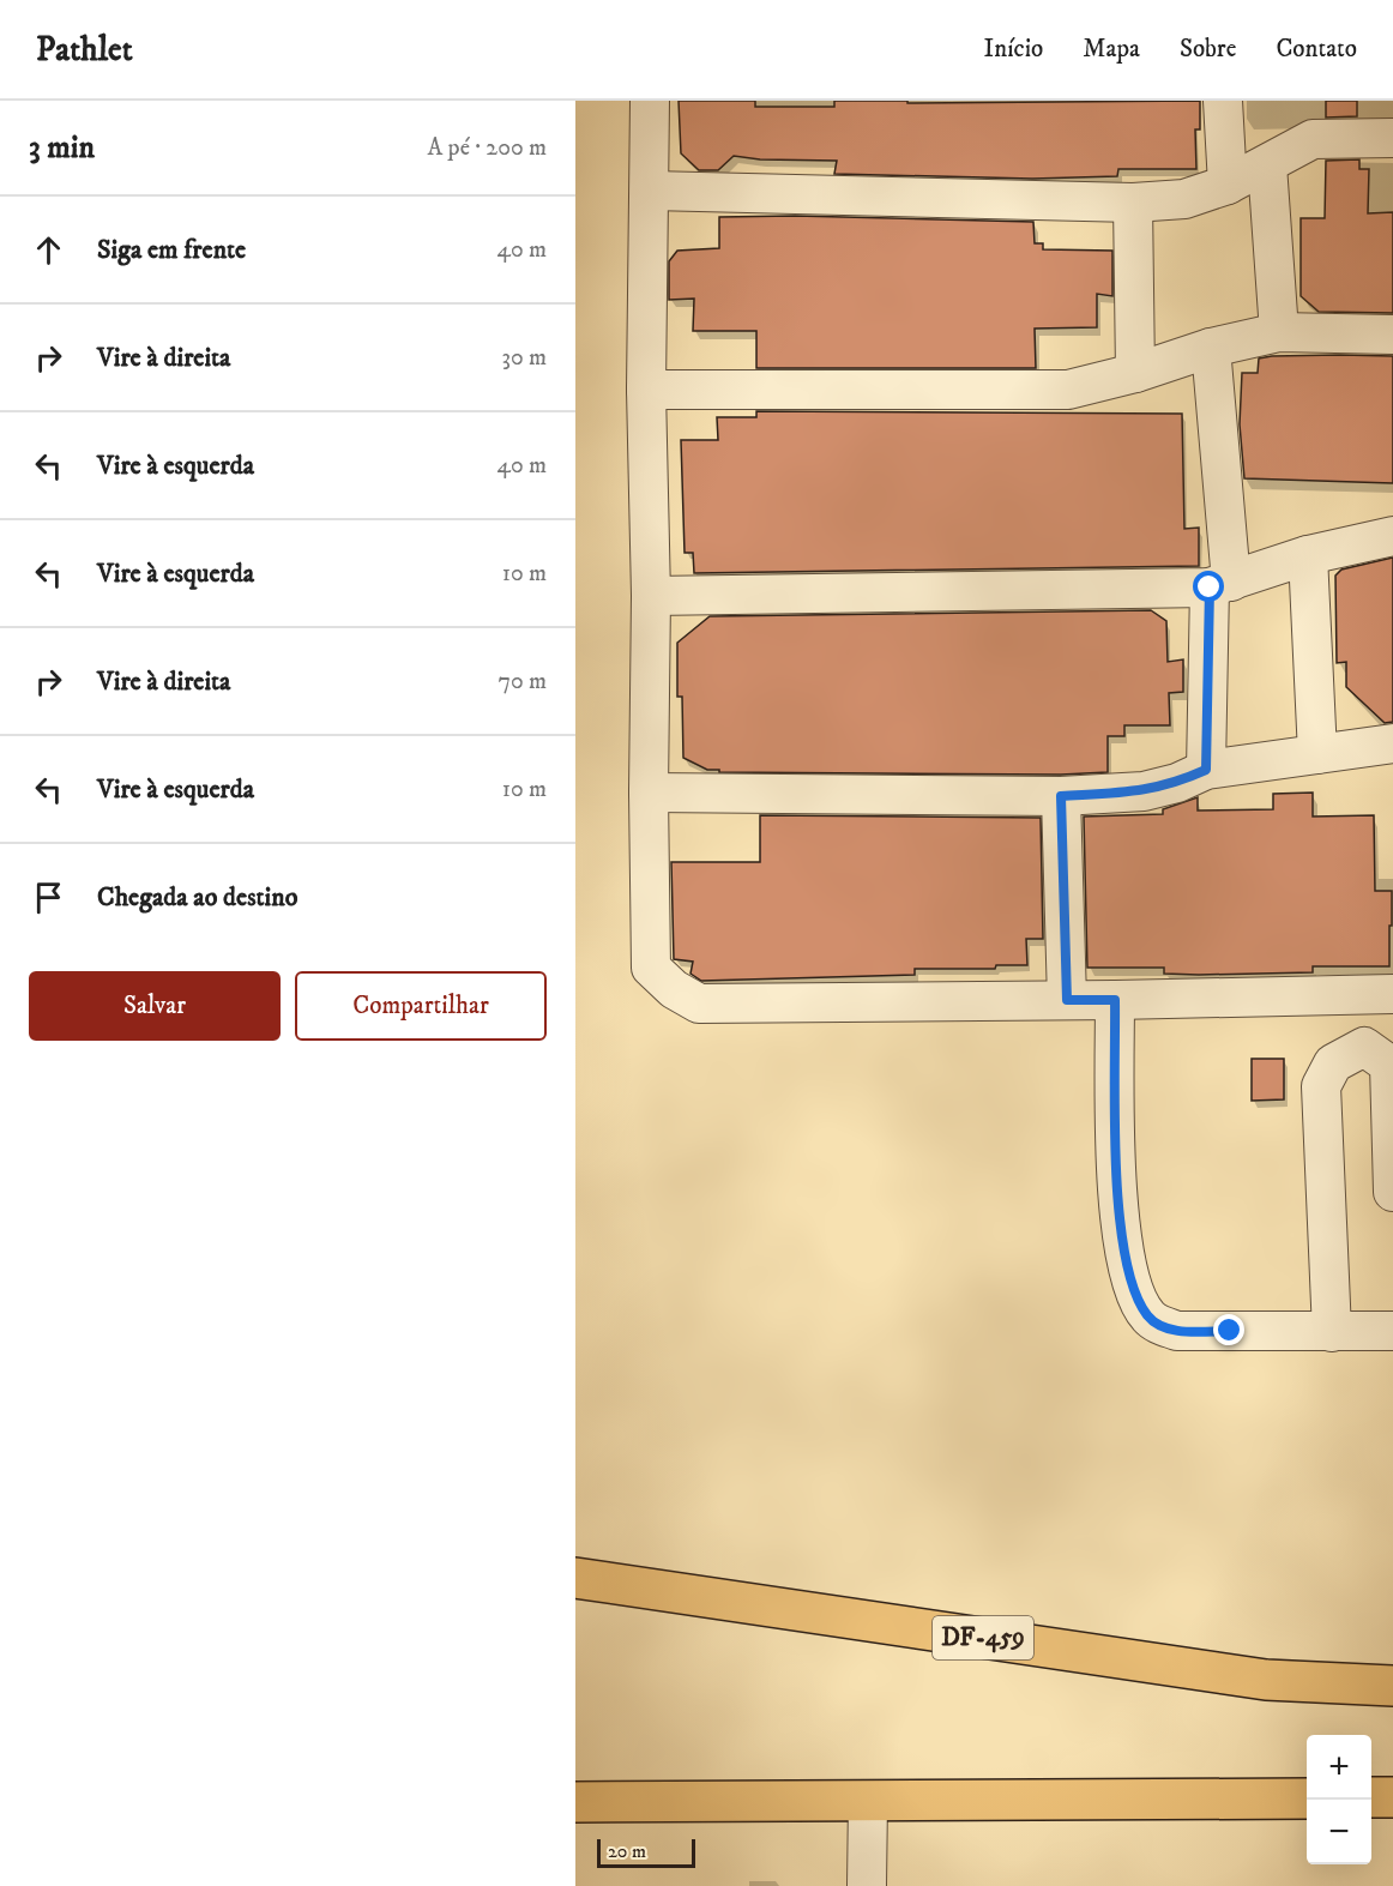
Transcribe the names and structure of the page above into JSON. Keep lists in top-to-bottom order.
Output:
{
  "streets": {
    "main road": ["DF-459"]
  },
  "scale_bar": "20 m",
  "page": {
    "header": "Pathlet",
    "nav": [
      "Início",
      "Mapa",
      "Sobre",
      "Contato"
    ],
    "heading": ["3 min", "A pé · 200 m"],
    "list": [
      ["Siga em frente", "40 m"],
      ["Vire à direita", "30 m"],
      ["Vire à esquerda", "40 m"],
      ["Vire à esquerda", "10 m"],
      ["Vire à direita", "70 m"],
      ["Vire à esquerda", "10 m"],
      "Chegada ao destino"
    ],
    "buttons": ["Salvar", "Compartilhar"],
    "map_buttons": ["+", "−"],
    "scale": "20 m"
  }
}
